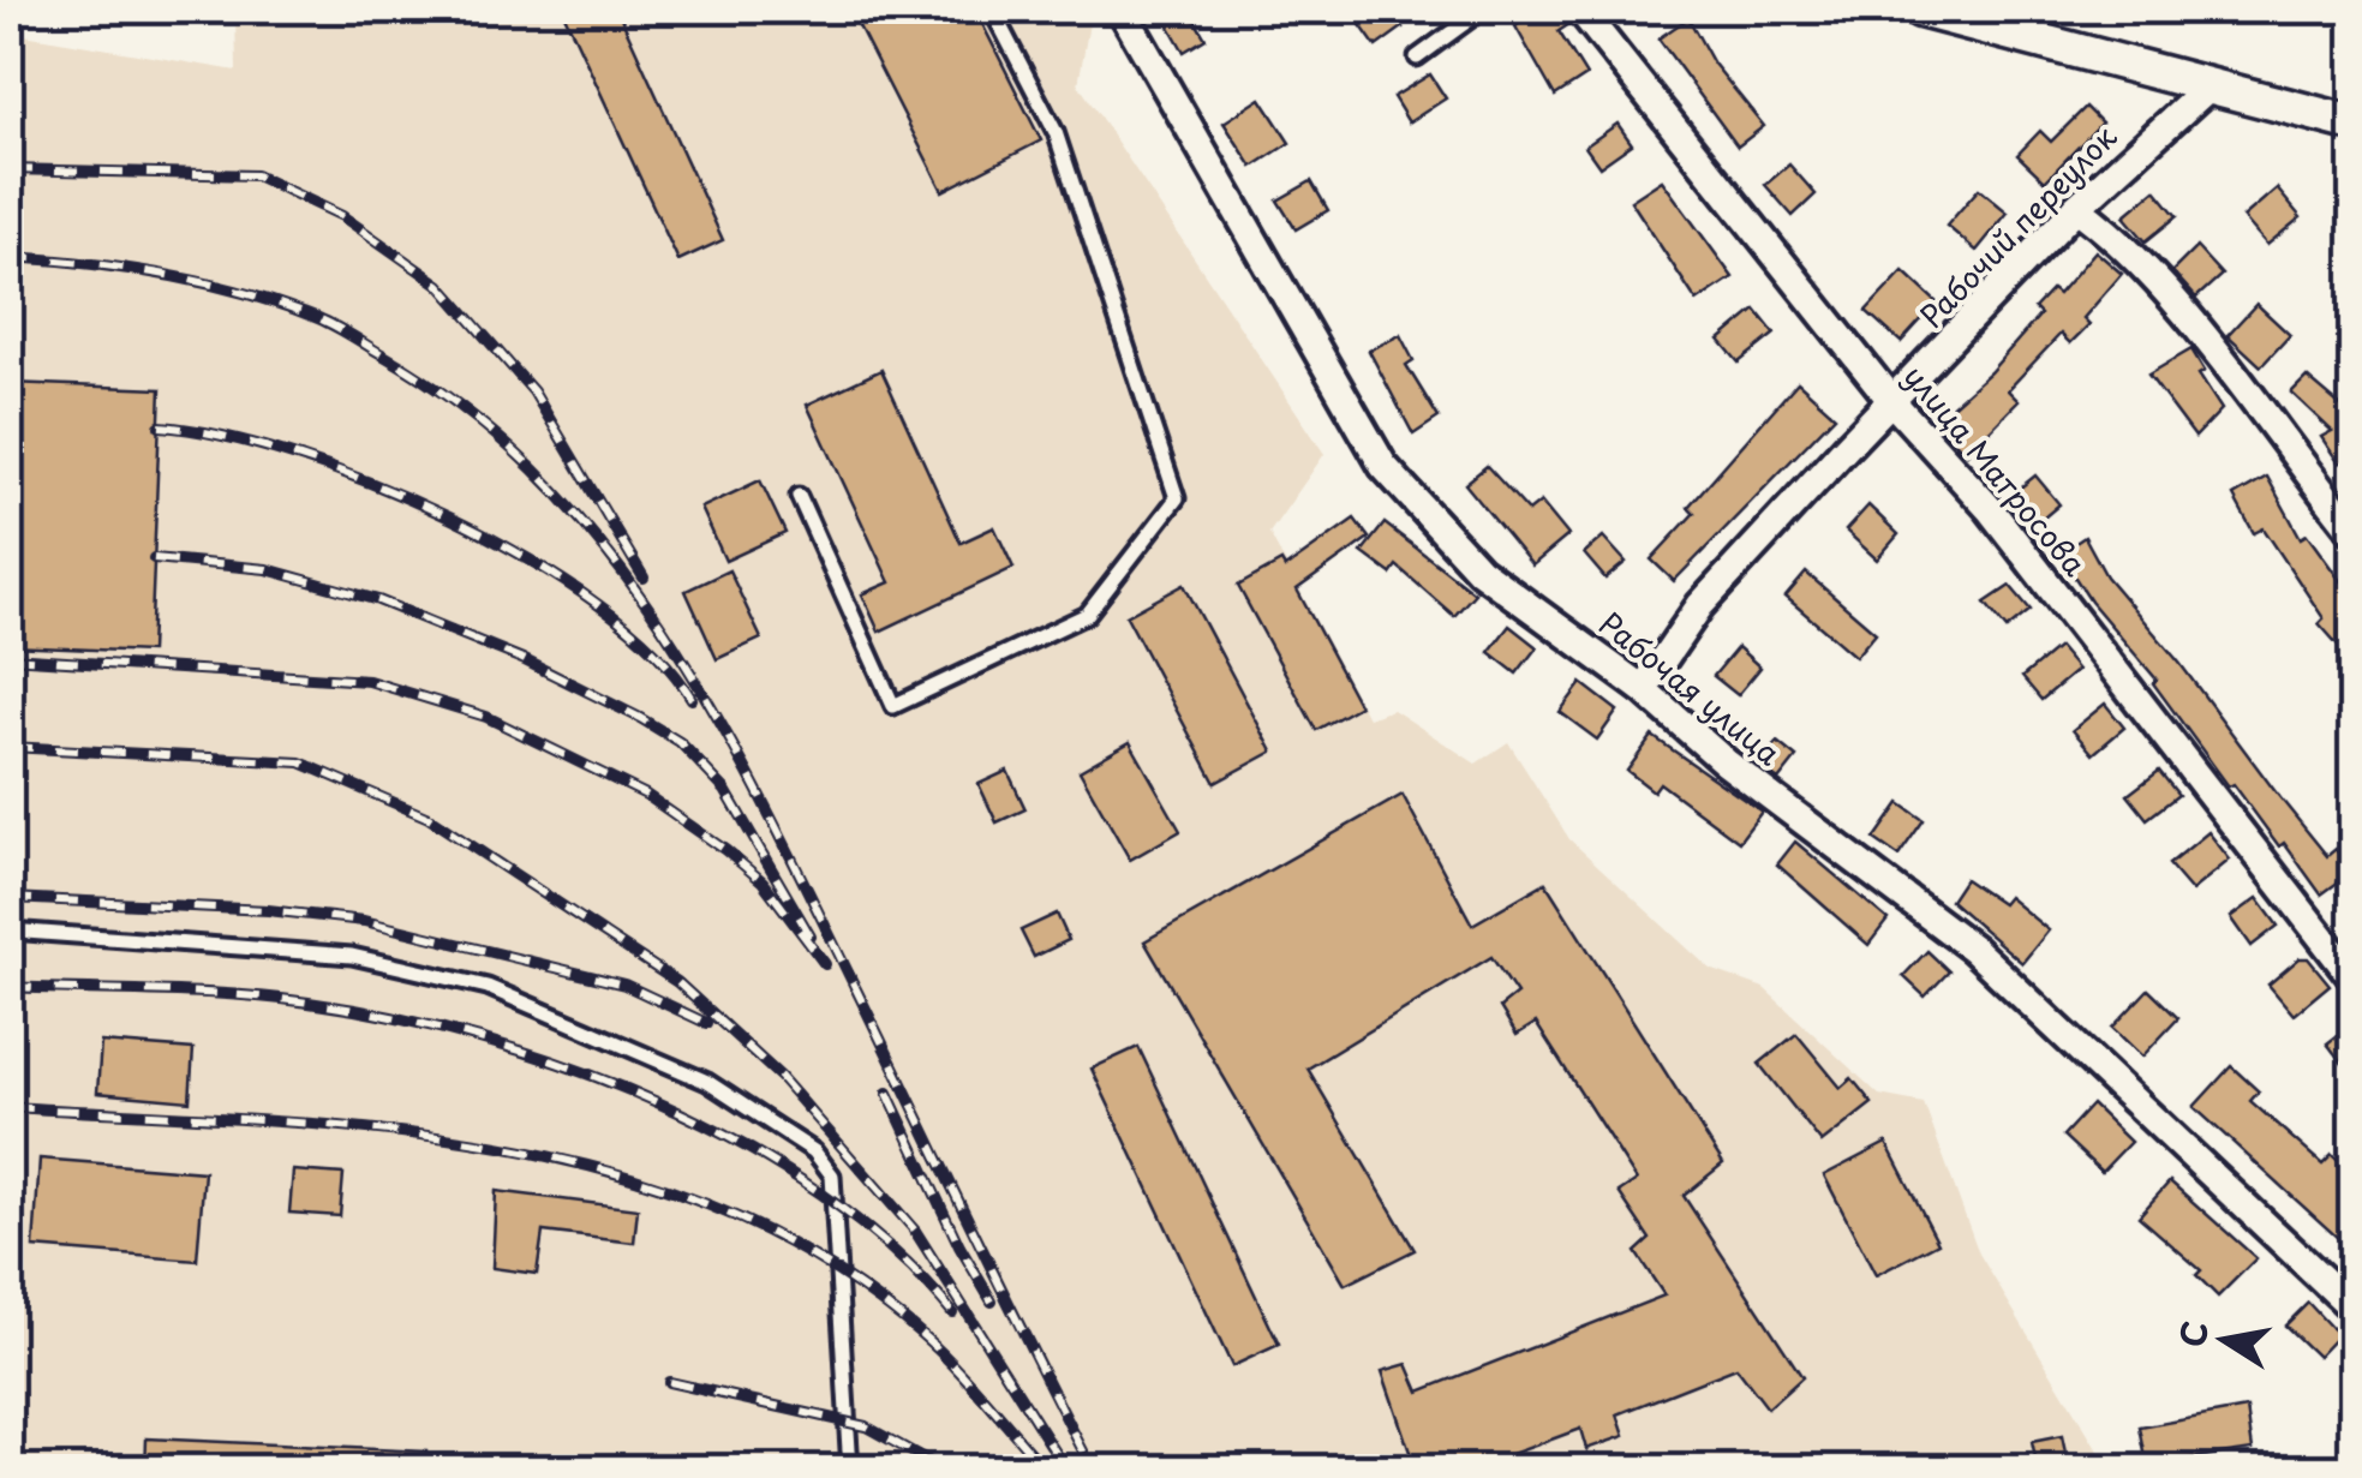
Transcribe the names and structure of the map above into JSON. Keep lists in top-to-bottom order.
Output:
{
  "streets": {
    "street": ["Рабочий переулок", "улица Матросова", "Рабочая улица"]
  },
  "crossings": [
    ["Рабочий переулок", "улица Матросова"],
    ["Рабочий переулок", "Рабочая улица"]
  ],
  "north": "left"
}
